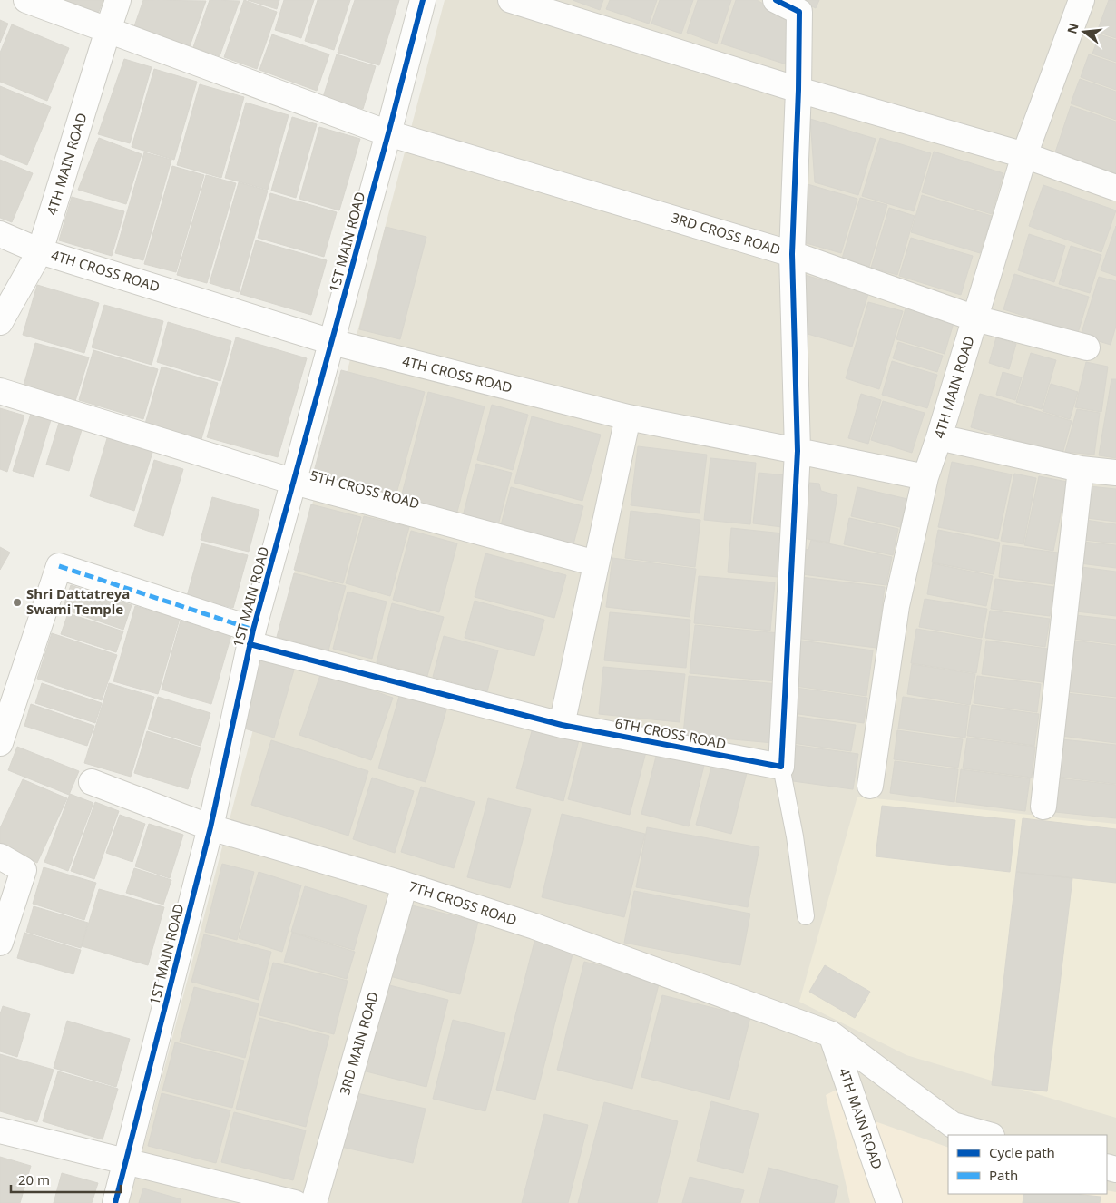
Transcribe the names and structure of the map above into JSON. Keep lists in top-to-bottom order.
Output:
{
  "streets": {
    "street": [
      "4TH MAIN ROAD",
      "3RD CROSS ROAD",
      "1ST MAIN ROAD",
      "4TH CROSS ROAD",
      "5TH CROSS ROAD",
      "6TH CROSS ROAD",
      "7TH CROSS ROAD",
      "3RD MAIN ROAD"
    ]
  },
  "crossings": [
    ["4TH MAIN ROAD", "3RD CROSS ROAD"],
    ["4TH MAIN ROAD", "4TH CROSS ROAD"],
    ["4TH MAIN ROAD", "7TH CROSS ROAD"],
    ["3RD CROSS ROAD", "1ST MAIN ROAD"],
    ["1ST MAIN ROAD", "4TH CROSS ROAD"],
    ["1ST MAIN ROAD", "5TH CROSS ROAD"],
    ["1ST MAIN ROAD", "6TH CROSS ROAD"],
    ["1ST MAIN ROAD", "7TH CROSS ROAD"],
    ["7TH CROSS ROAD", "3RD MAIN ROAD"]
  ],
  "places": ["Shri Dattatreya Swami Temple"],
  "legend": ["Cycle path", "Path"],
  "scale_bar": "20 m",
  "north": "left"
}
